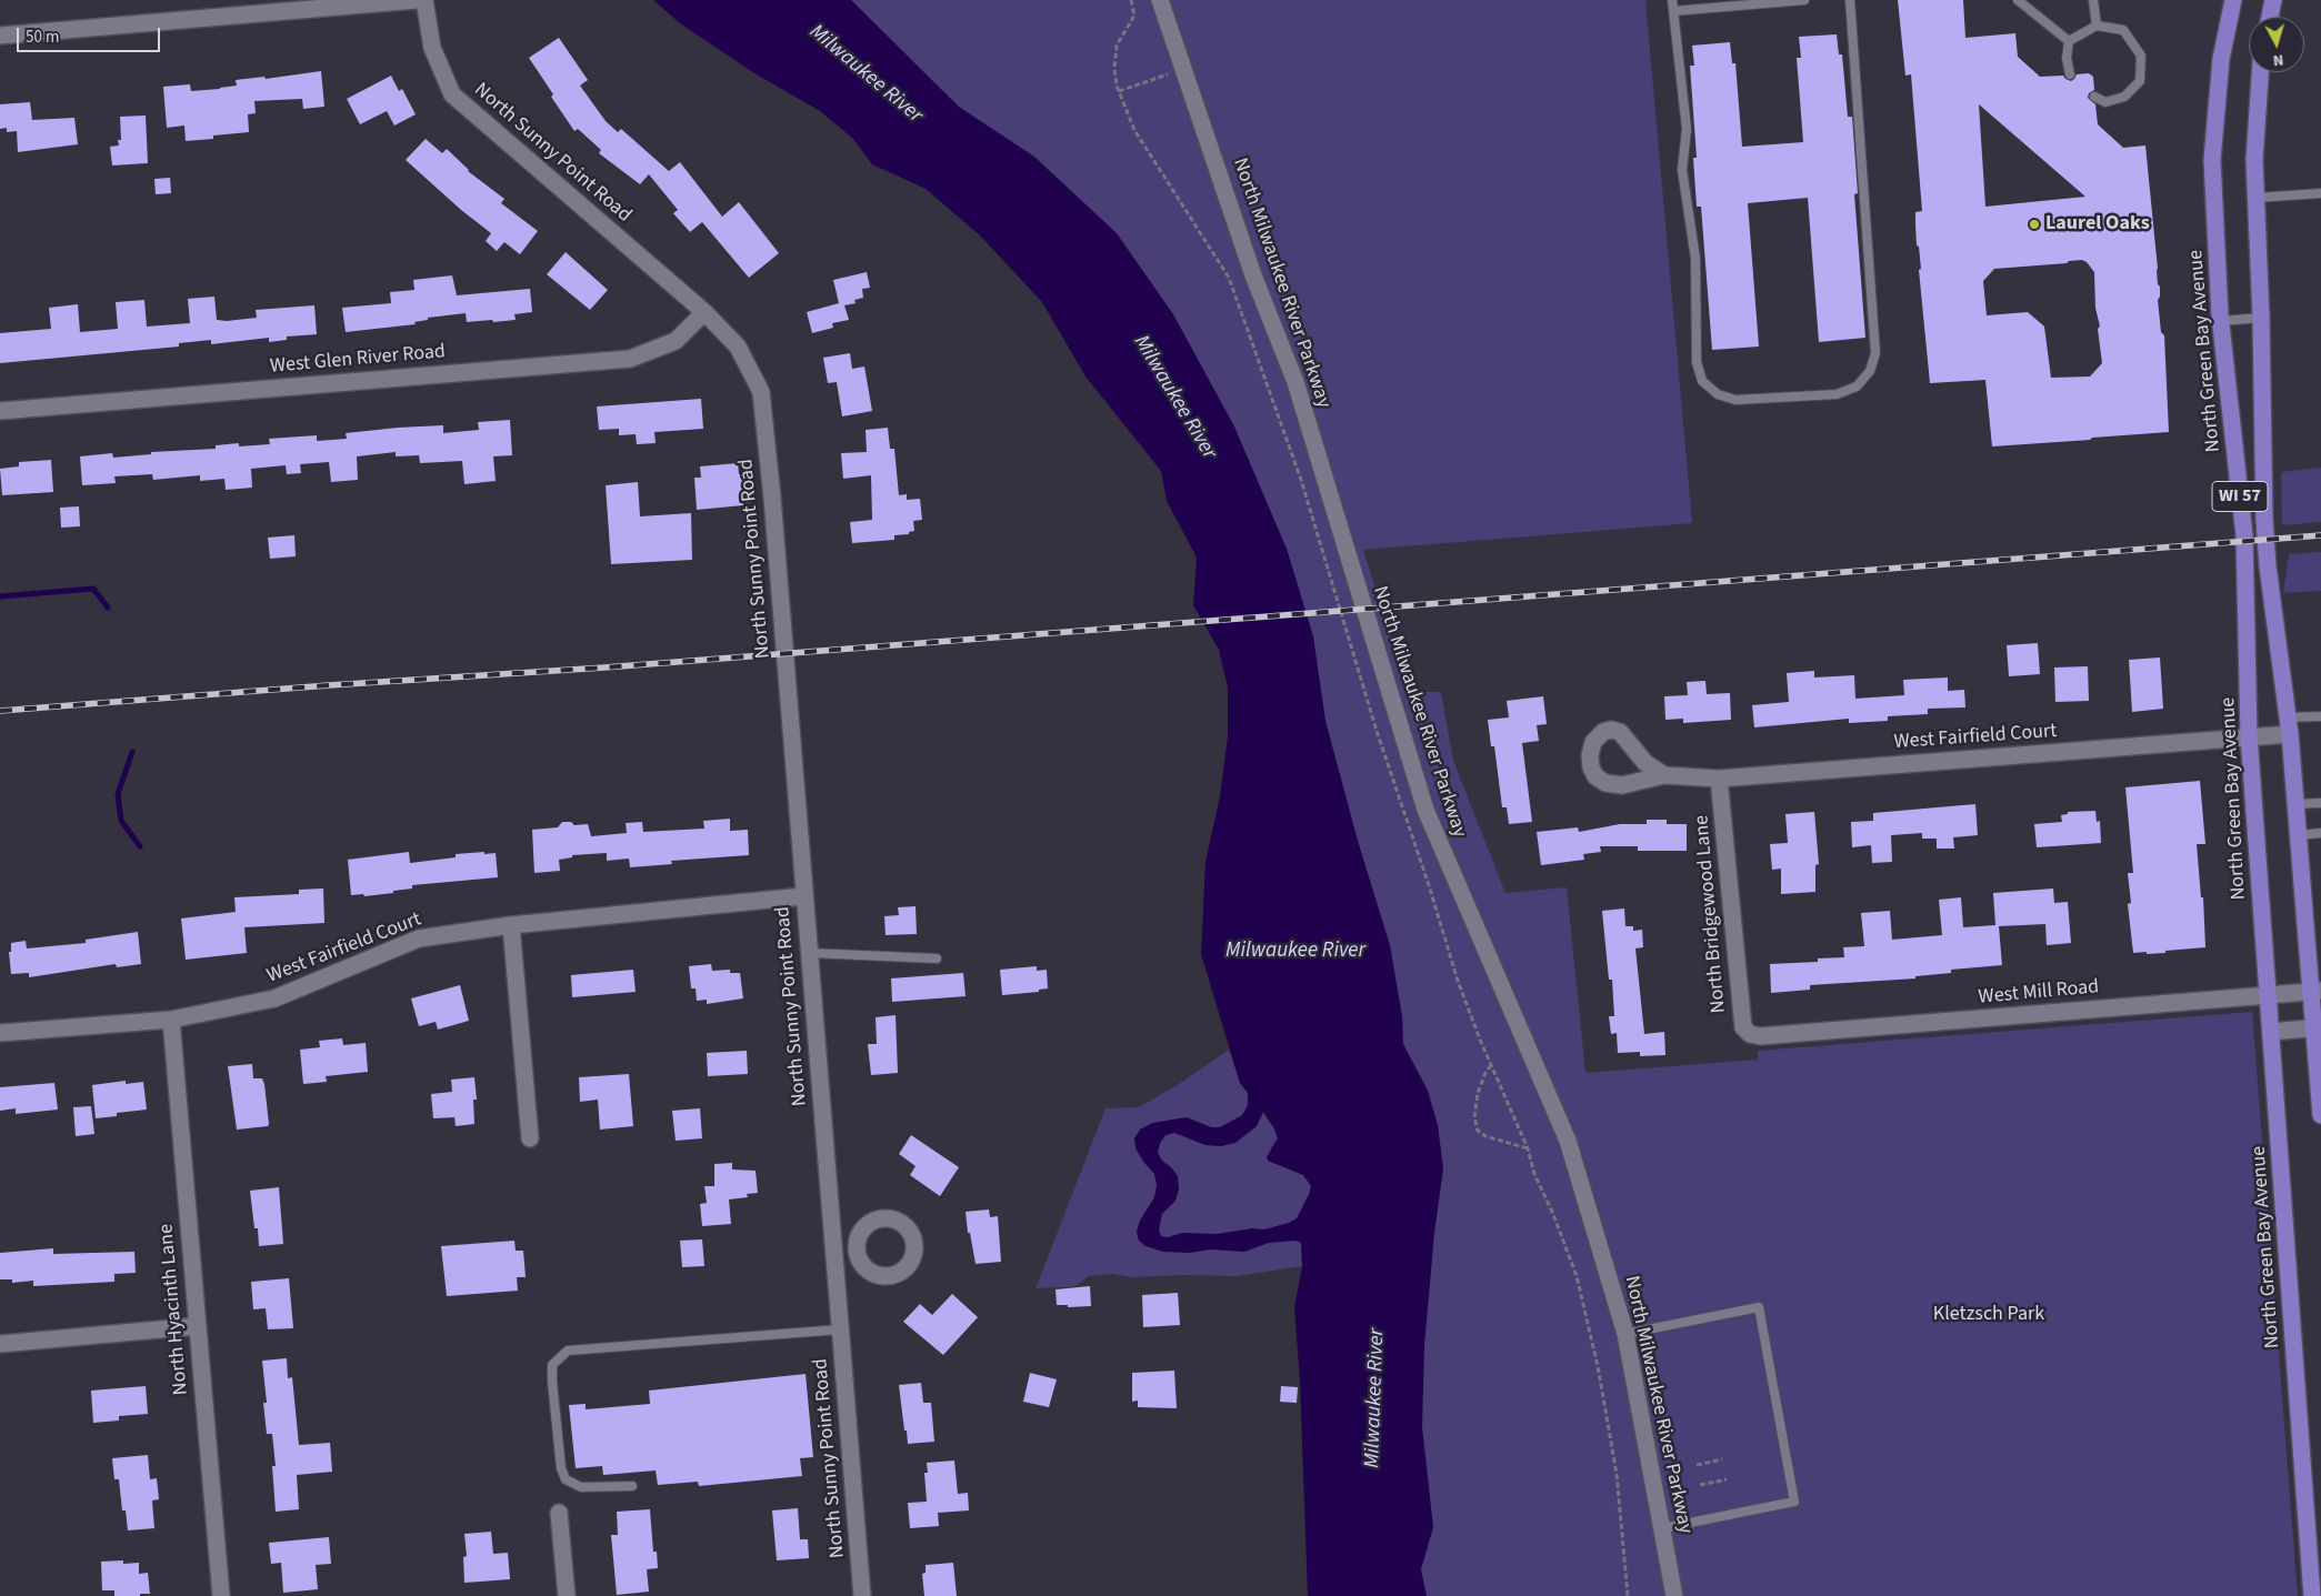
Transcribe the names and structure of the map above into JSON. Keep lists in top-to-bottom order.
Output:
{
  "streets": {
    "main road": ["North Green Bay Avenue", "WI 57"],
    "street": [
      "North Sunny Point Road",
      "North Milwaukee River Parkway",
      "West Glen River Road",
      "West Fairfield Court",
      "North Bridgewood Lane",
      "West Mill Road",
      "North Hyacinth Lane"
    ]
  },
  "crossings": [
    ["North Sunny Point Road", "West Glen River Road"],
    ["North Sunny Point Road", "West Fairfield Court"],
    ["North Green Bay Avenue", "West Fairfield Court"],
    ["North Green Bay Avenue", "West Mill Road"],
    ["WI 57", "West Fairfield Court"],
    ["WI 57", "West Mill Road"],
    ["West Fairfield Court", "North Bridgewood Lane"],
    ["West Fairfield Court", "North Hyacinth Lane"],
    ["North Bridgewood Lane", "West Mill Road"]
  ],
  "water": ["Milwaukee River"],
  "parks": ["Kletzsch Park"],
  "places": ["Laurel Oaks"],
  "scale_bar": "50 m",
  "north": "bottom"
}
